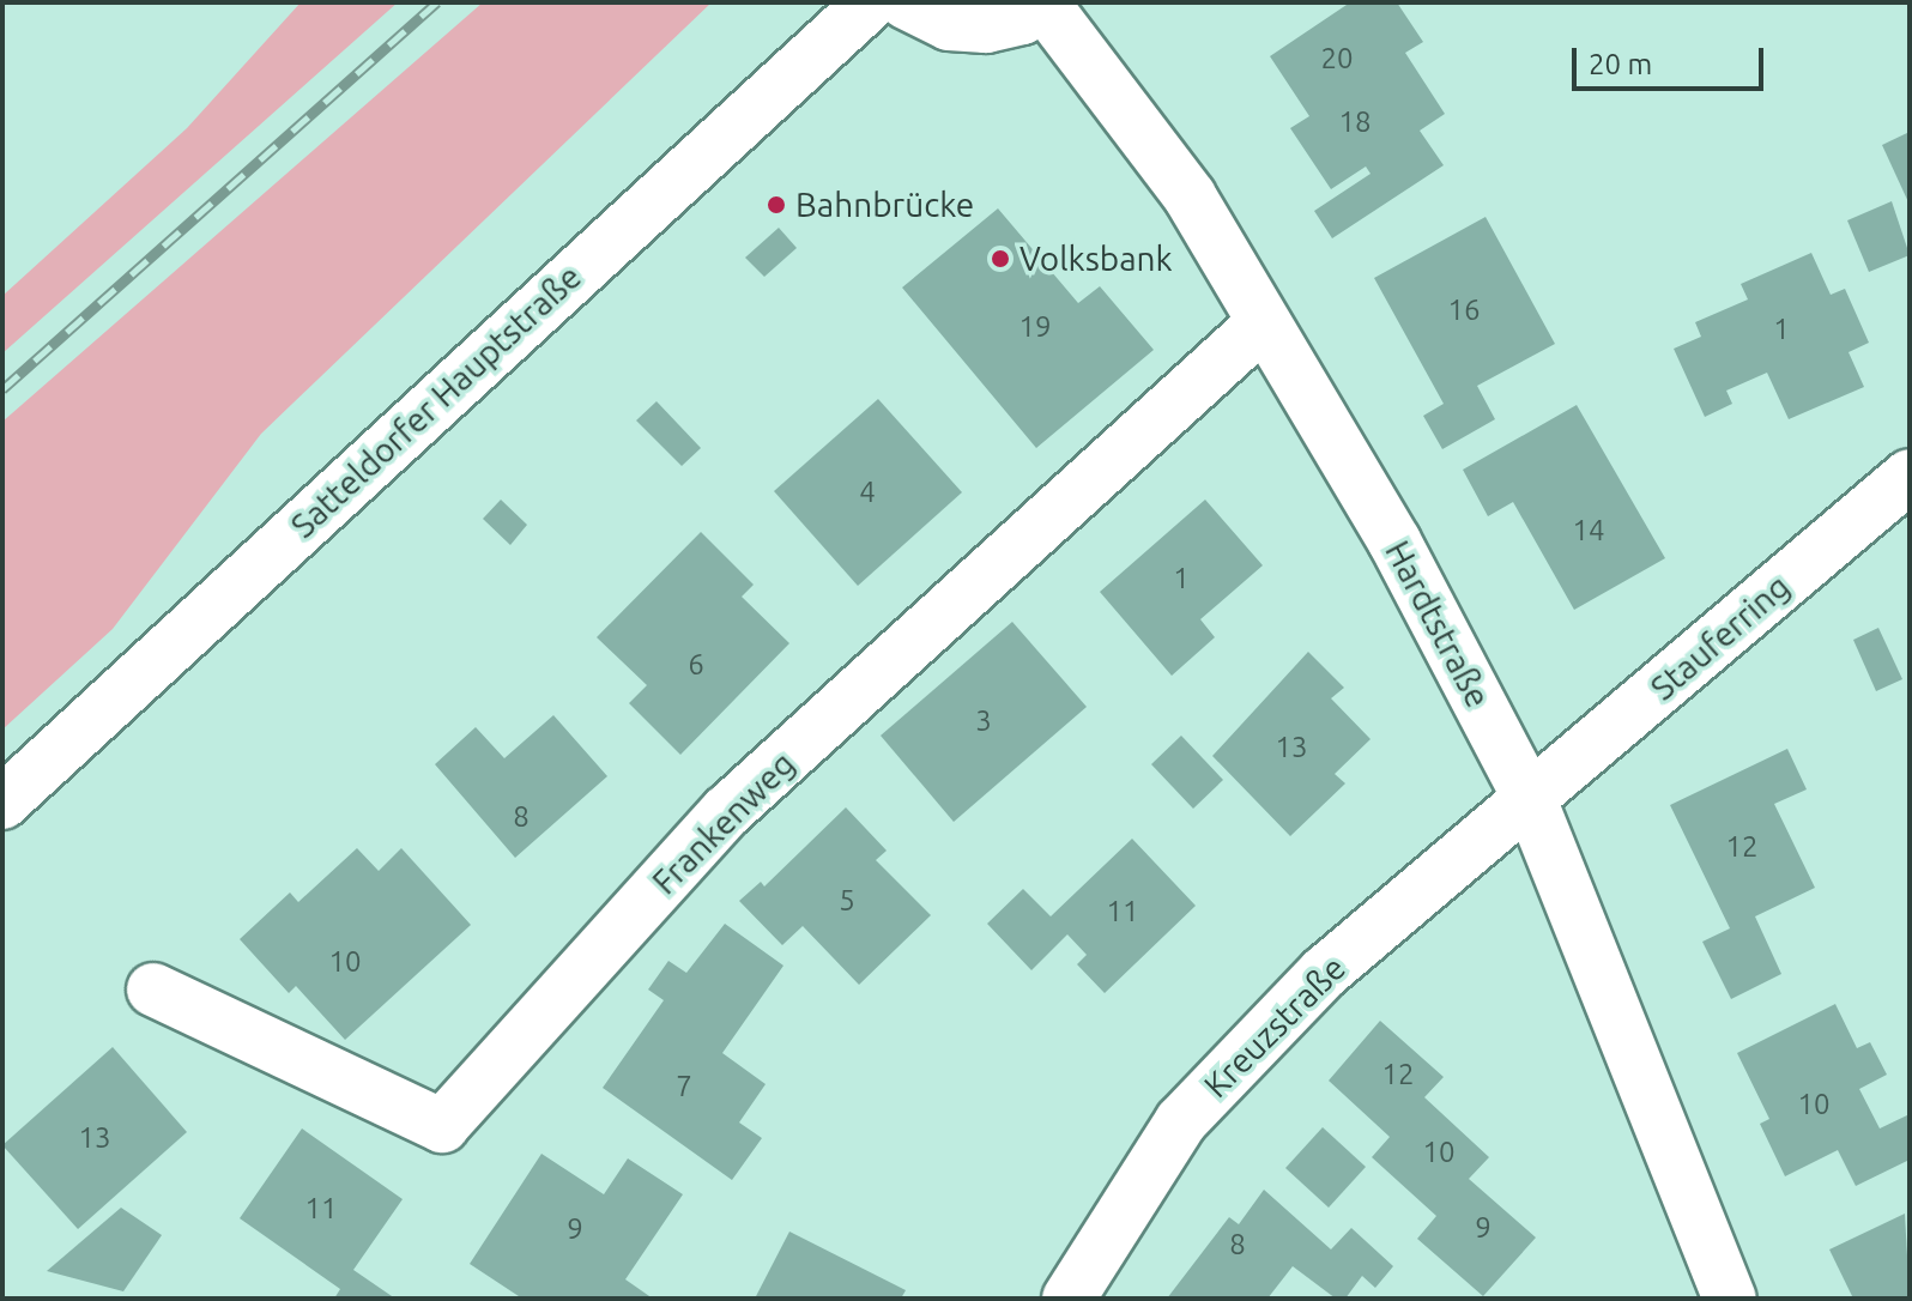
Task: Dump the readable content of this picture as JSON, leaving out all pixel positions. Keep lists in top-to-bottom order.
{
  "streets": {
    "street": [
      "Satteldorfer Hauptstraße",
      "Hardtstraße",
      "Stauferring",
      "Frankenweg",
      "Kreuzstraße"
    ]
  },
  "crossings": [
    ["Hardtstraße", "Stauferring"],
    ["Hardtstraße", "Frankenweg"],
    ["Hardtstraße", "Kreuzstraße"],
    ["Stauferring", "Kreuzstraße"]
  ],
  "places": ["Bahnbrücke", "Volksbank"],
  "house_numbers": [
    "20",
    "18",
    "16",
    "19",
    "1",
    "4",
    "14",
    "1",
    "6",
    "3",
    "13",
    "8",
    "12",
    "5",
    "11",
    "10",
    "12",
    "7",
    "10",
    "13",
    "10",
    "11",
    "9",
    "9",
    "8"
  ],
  "scale_bar": "20 m"
}
